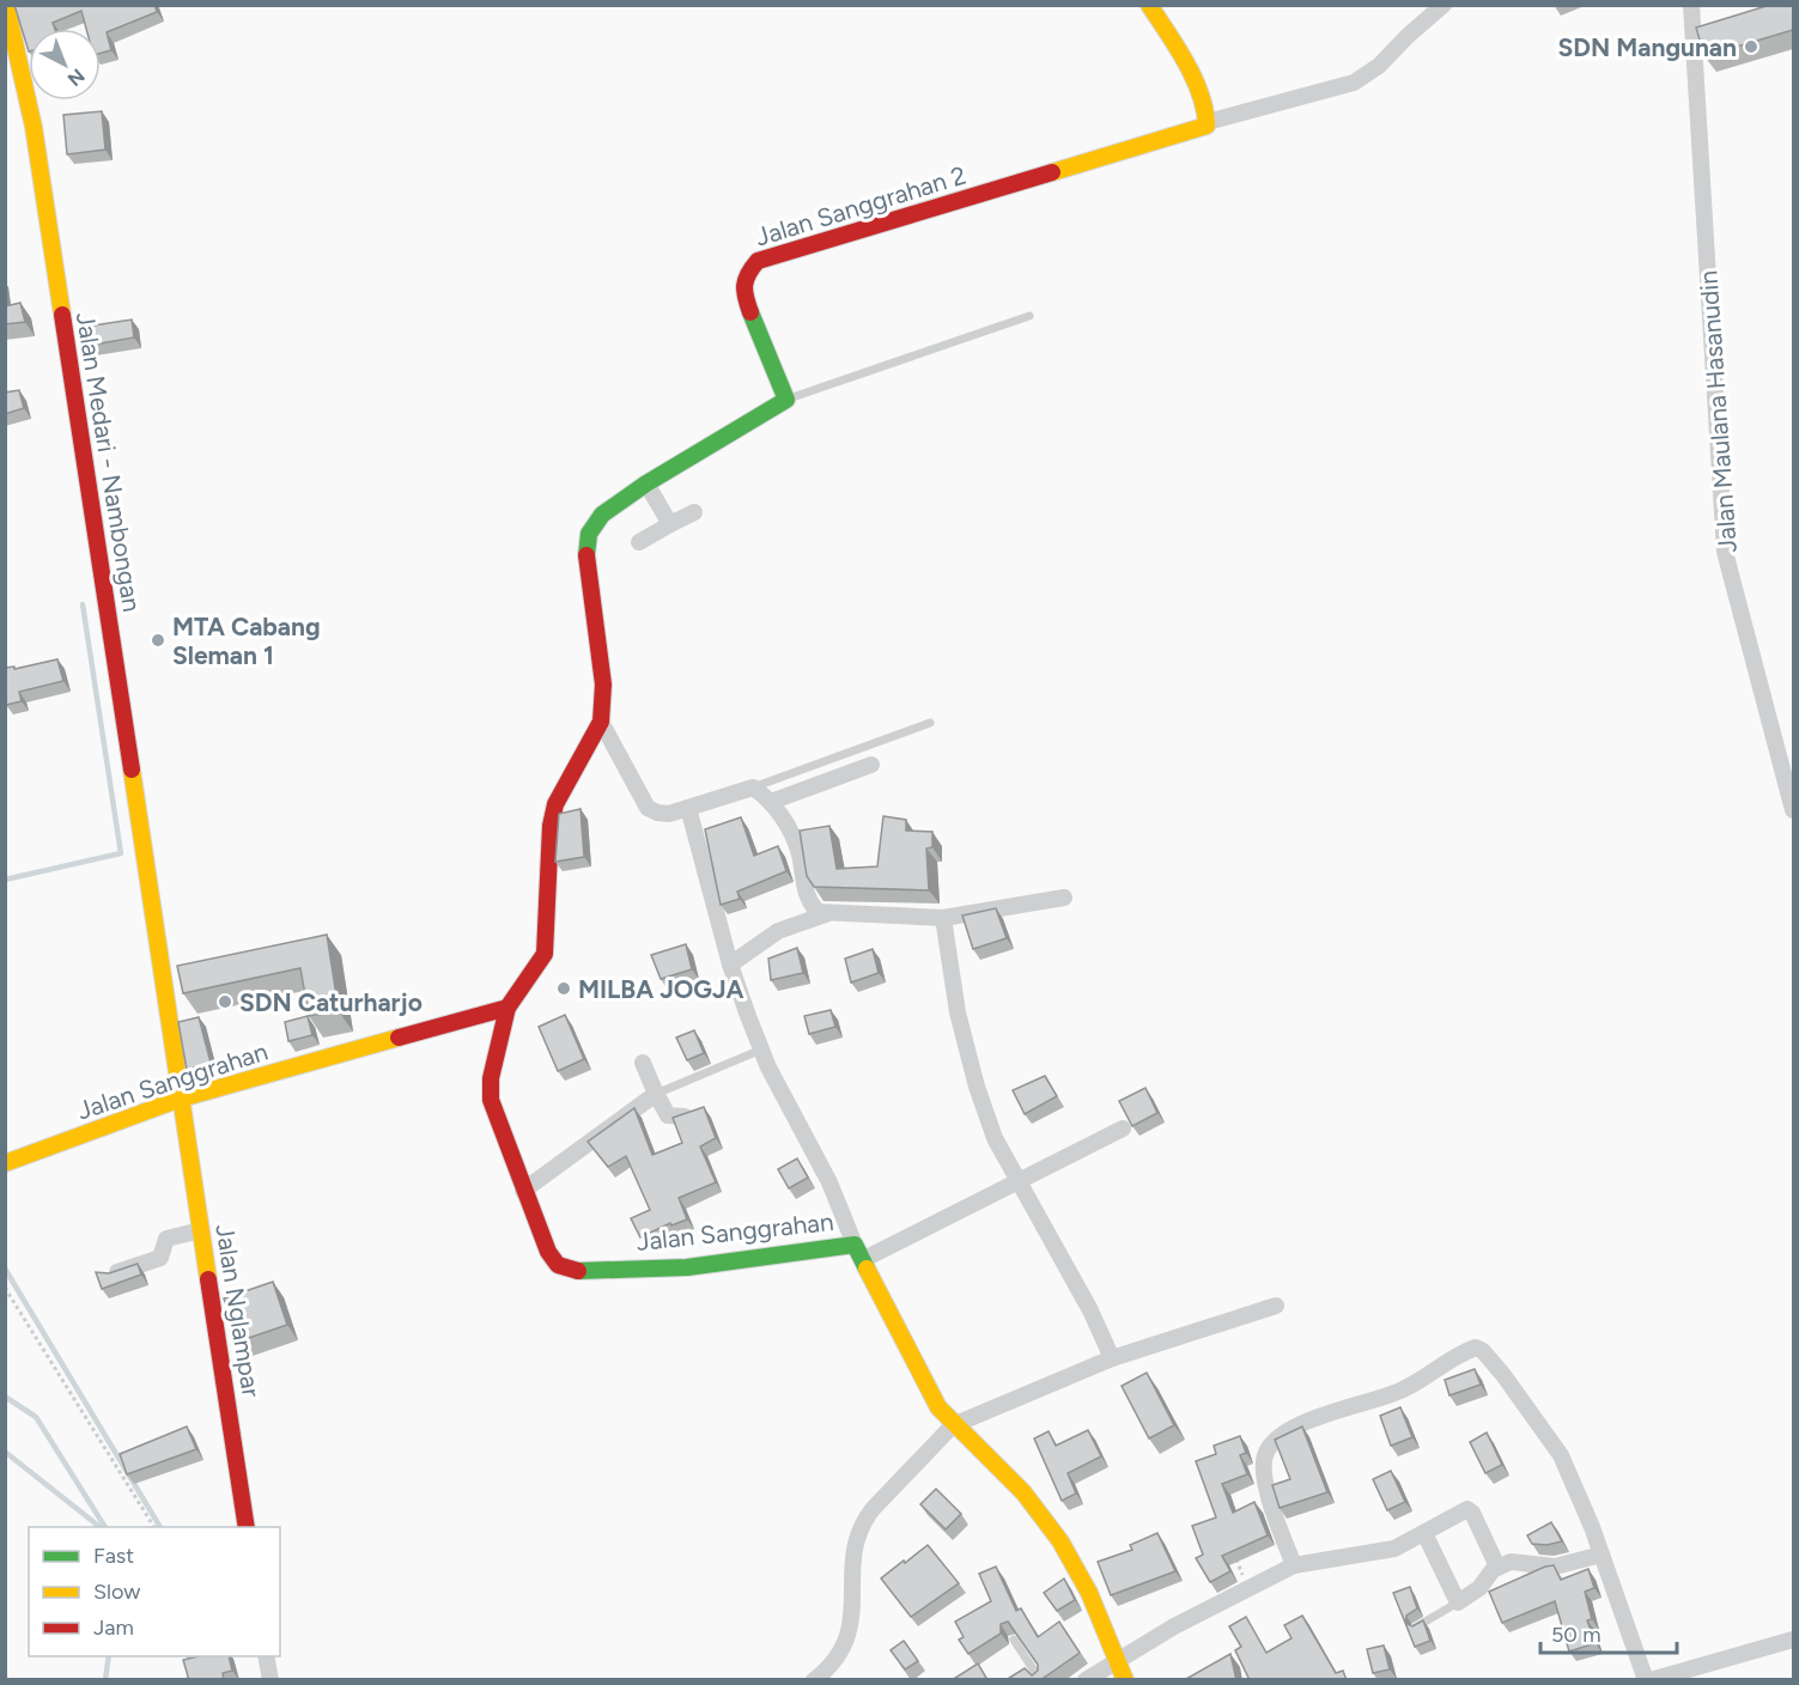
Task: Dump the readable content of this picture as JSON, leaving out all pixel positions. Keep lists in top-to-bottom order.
{
  "streets": {
    "street": [
      "Jalan Sanggrahan 2",
      "Jalan Maulana Hasanudin",
      "Jalan Medari - Nambongan",
      "Jalan Sanggrahan",
      "Jalan Nglampar"
    ]
  },
  "crossings": [
    ["Jalan Medari - Nambongan", "Jalan Sanggrahan"],
    ["Jalan Medari - Nambongan", "Jalan Nglampar"],
    ["Jalan Sanggrahan", "Jalan Nglampar"]
  ],
  "places": [
    "SDN Mangunan",
    "MTA Cabang Sleman 1",
    "MILBA JOGJA",
    "SDN Caturharjo"
  ],
  "legend": ["Fast", "Slow", "Jam"],
  "scale_bar": "50 m",
  "north": "bottom right"
}
